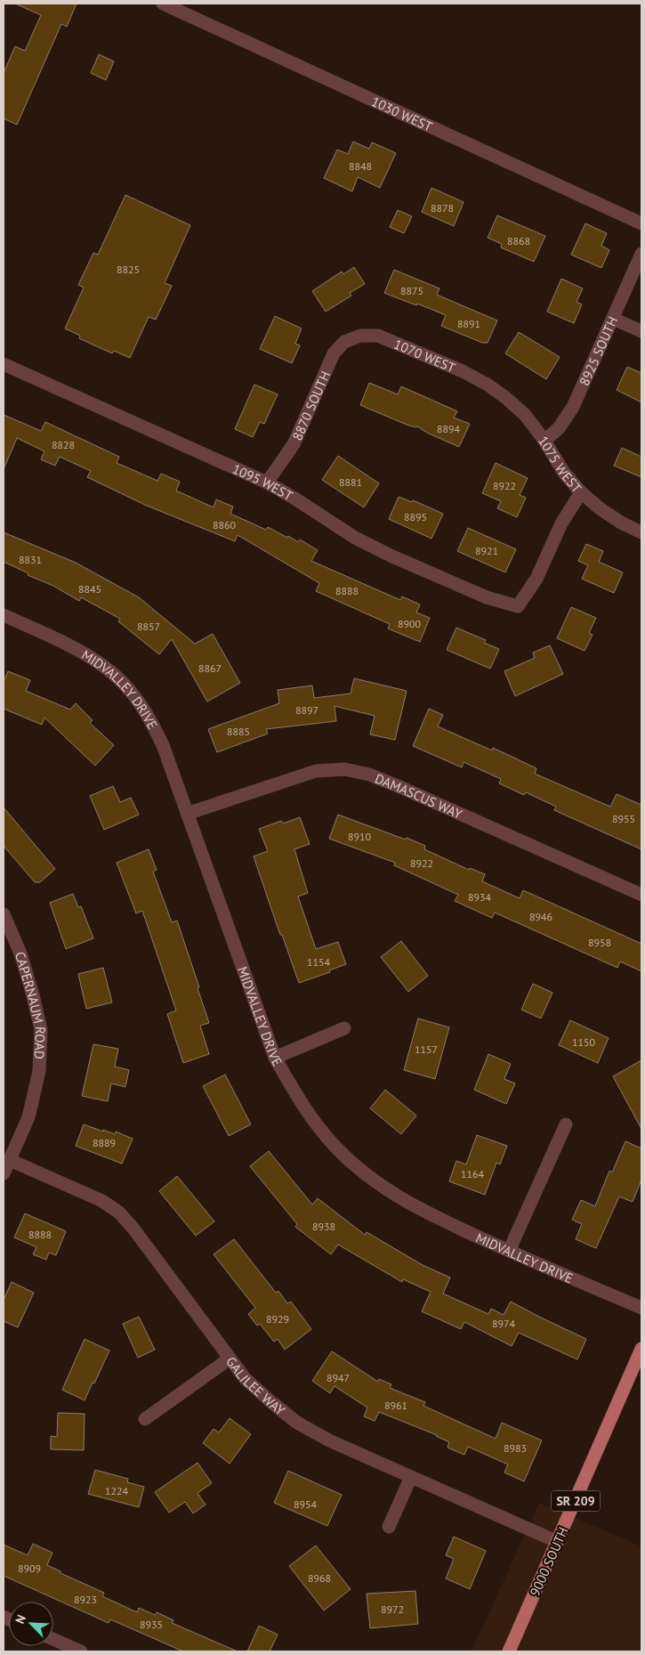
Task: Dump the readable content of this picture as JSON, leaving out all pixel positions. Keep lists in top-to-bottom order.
{
  "streets": {
    "main road": ["SR 209", "9000 SOUTH"],
    "street": [
      "1030 WEST",
      "8925 SOUTH",
      "1070 WEST",
      "8870 SOUTH",
      "1075 WEST",
      "1095 WEST",
      "MIDVALLEY DRIVE",
      "DAMASCUS WAY",
      "CAPERNAUM ROAD",
      "GALILEE WAY"
    ]
  },
  "crossings": [
    ["8925 SOUTH", "1075 WEST"],
    ["1070 WEST", "8870 SOUTH"],
    ["1070 WEST", "1075 WEST"],
    ["8870 SOUTH", "1095 WEST"],
    ["1075 WEST", "1095 WEST"],
    ["MIDVALLEY DRIVE", "DAMASCUS WAY"],
    ["CAPERNAUM ROAD", "GALILEE WAY"],
    ["GALILEE WAY", "9000 SOUTH"]
  ],
  "house_numbers": [
    "8848",
    "8878",
    "8868",
    "8825",
    "8875",
    "8891",
    "8894",
    "8828",
    "8881",
    "8922",
    "8895",
    "8860",
    "8921",
    "8831",
    "8845",
    "8888",
    "8900",
    "8857",
    "8867",
    "8897",
    "8885",
    "8955",
    "8910",
    "8922",
    "8934",
    "8946",
    "8958",
    "1154",
    "1150",
    "1157",
    "8889",
    "1164",
    "8938",
    "8888",
    "8929",
    "8974",
    "8947",
    "8961",
    "8983",
    "1224",
    "8954",
    "8909",
    "8968",
    "8923",
    "8972",
    "8935"
  ],
  "north": "top left"
}
